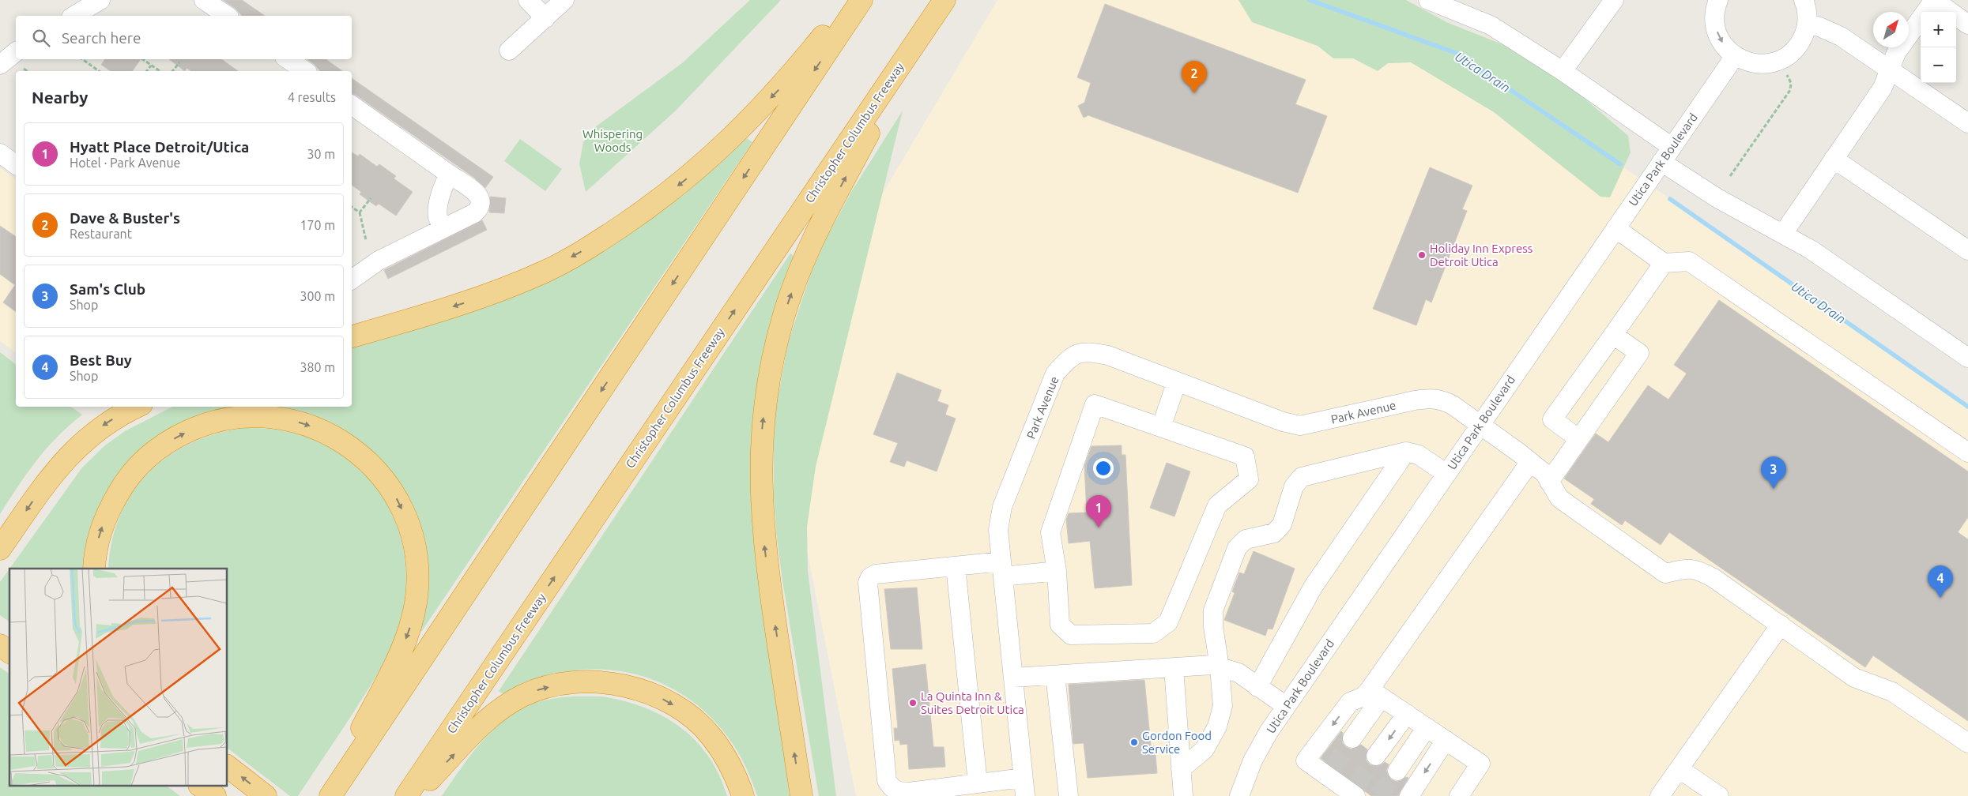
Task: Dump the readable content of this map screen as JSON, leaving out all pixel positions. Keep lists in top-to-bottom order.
{
  "streets": {
    "highway": ["Christopher Columbus Freeway"],
    "street": ["Utica Park Boulevard", "Park Avenue"]
  },
  "crossings": [
    ["Utica Park Boulevard", "Park Avenue"]
  ],
  "water": ["Utica Drain"],
  "parks": ["Whispering Woods"],
  "places": ["Holiday Inn Express Detroit Utica", "La Quinta Inn & Suites Detroit Utica", "Gordon Food Service"],
  "north": "top right",
  "page": {
    "map_buttons": ["+", "−"],
    "search": "Search here",
    "pins": [
      "2",
      "3",
      "1",
      "4"
    ],
    "heading": ["Nearby", "4 results"],
    "list": [
      {
        "mark": "1",
        "name": "Hyatt Place Detroit/Utica",
        "note": "Hotel · Park Avenue",
        "value": "30 m"
      },
      {
        "mark": "2",
        "name": "Dave & Buster's",
        "note": "Restaurant",
        "value": "170 m"
      },
      {
        "mark": "3",
        "name": "Sam's Club",
        "note": "Shop",
        "value": "300 m"
      },
      {
        "mark": "4",
        "name": "Best Buy",
        "note": "Shop",
        "value": "380 m"
      }
    ]
  }
}
